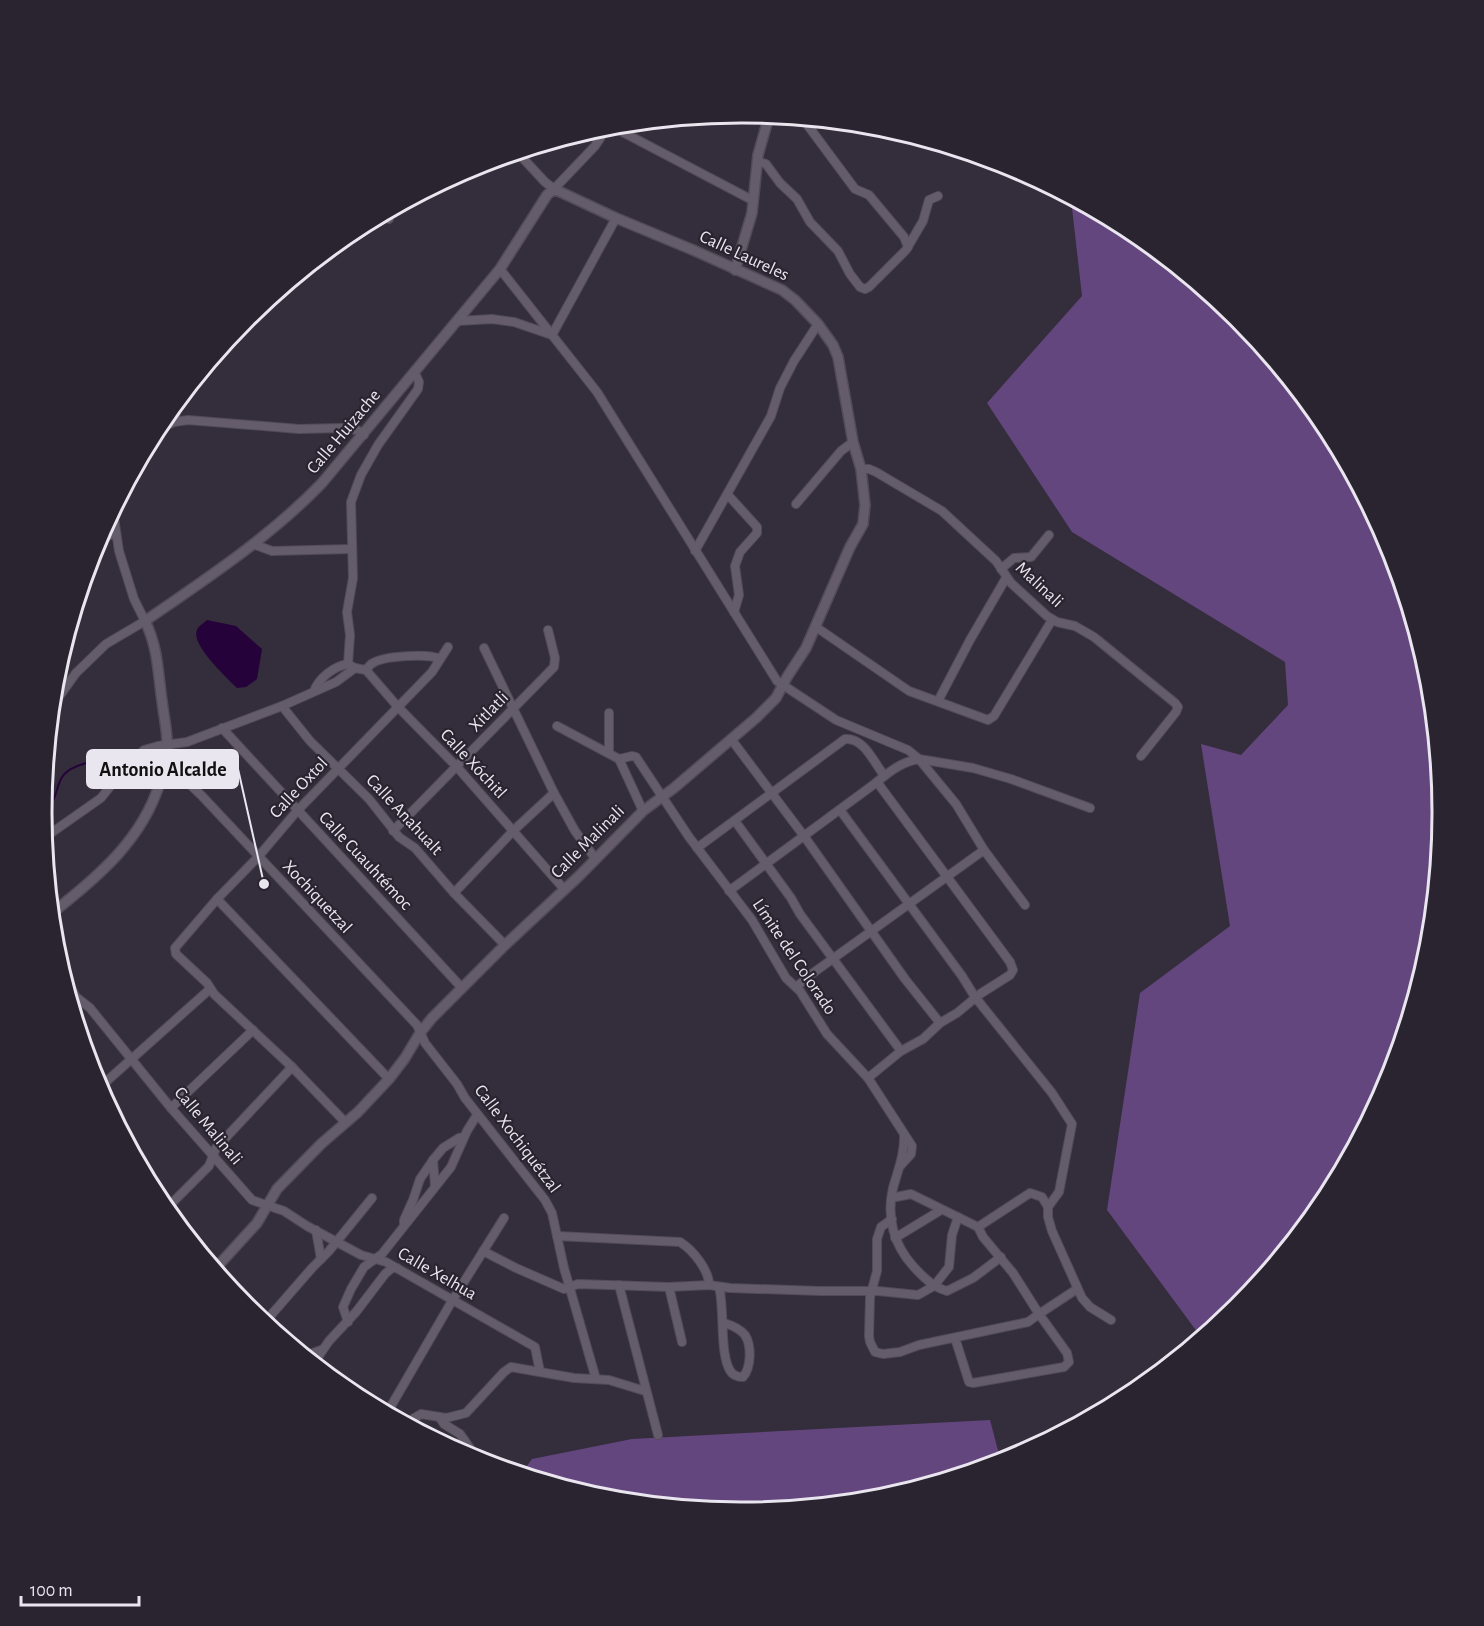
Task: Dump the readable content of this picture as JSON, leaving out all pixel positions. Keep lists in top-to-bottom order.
{
  "streets": {
    "street": [
      "Calle Laureles",
      "Calle Huizache",
      "Malinali",
      "Xitlatli",
      "Calle Xóchitl",
      "Calle Oxtol",
      "Calle Anahualt",
      "Calle Malinali",
      "Calle Cuauhtémoc",
      "Xochiquetzal",
      "Límite del Colorado",
      "Calle Xochiquétzal",
      "Calle Xelhua"
    ]
  },
  "crossings": [
    ["Calle Laureles", "Calle Huizache"],
    ["Calle Laureles", "Malinali"],
    ["Calle Laureles", "Calle Malinali"],
    ["Malinali", "Calle Malinali"],
    ["Xitlatli", "Calle Xóchitl"],
    ["Xitlatli", "Calle Anahualt"],
    ["Calle Xóchitl", "Calle Oxtol"],
    ["Calle Xóchitl", "Calle Malinali"],
    ["Calle Oxtol", "Calle Anahualt"],
    ["Calle Oxtol", "Calle Cuauhtémoc"],
    ["Calle Oxtol", "Xochiquetzal"],
    ["Calle Anahualt", "Calle Malinali"],
    ["Calle Malinali", "Calle Cuauhtémoc"],
    ["Calle Malinali", "Xochiquetzal"],
    ["Calle Malinali", "Límite del Colorado"],
    ["Calle Malinali", "Calle Xochiquétzal"],
    ["Calle Malinali", "Calle Xelhua"],
    ["Xochiquetzal", "Calle Xochiquétzal"]
  ],
  "places": ["Antonio Alcalde"],
  "scale_bar": "100 m"
}
